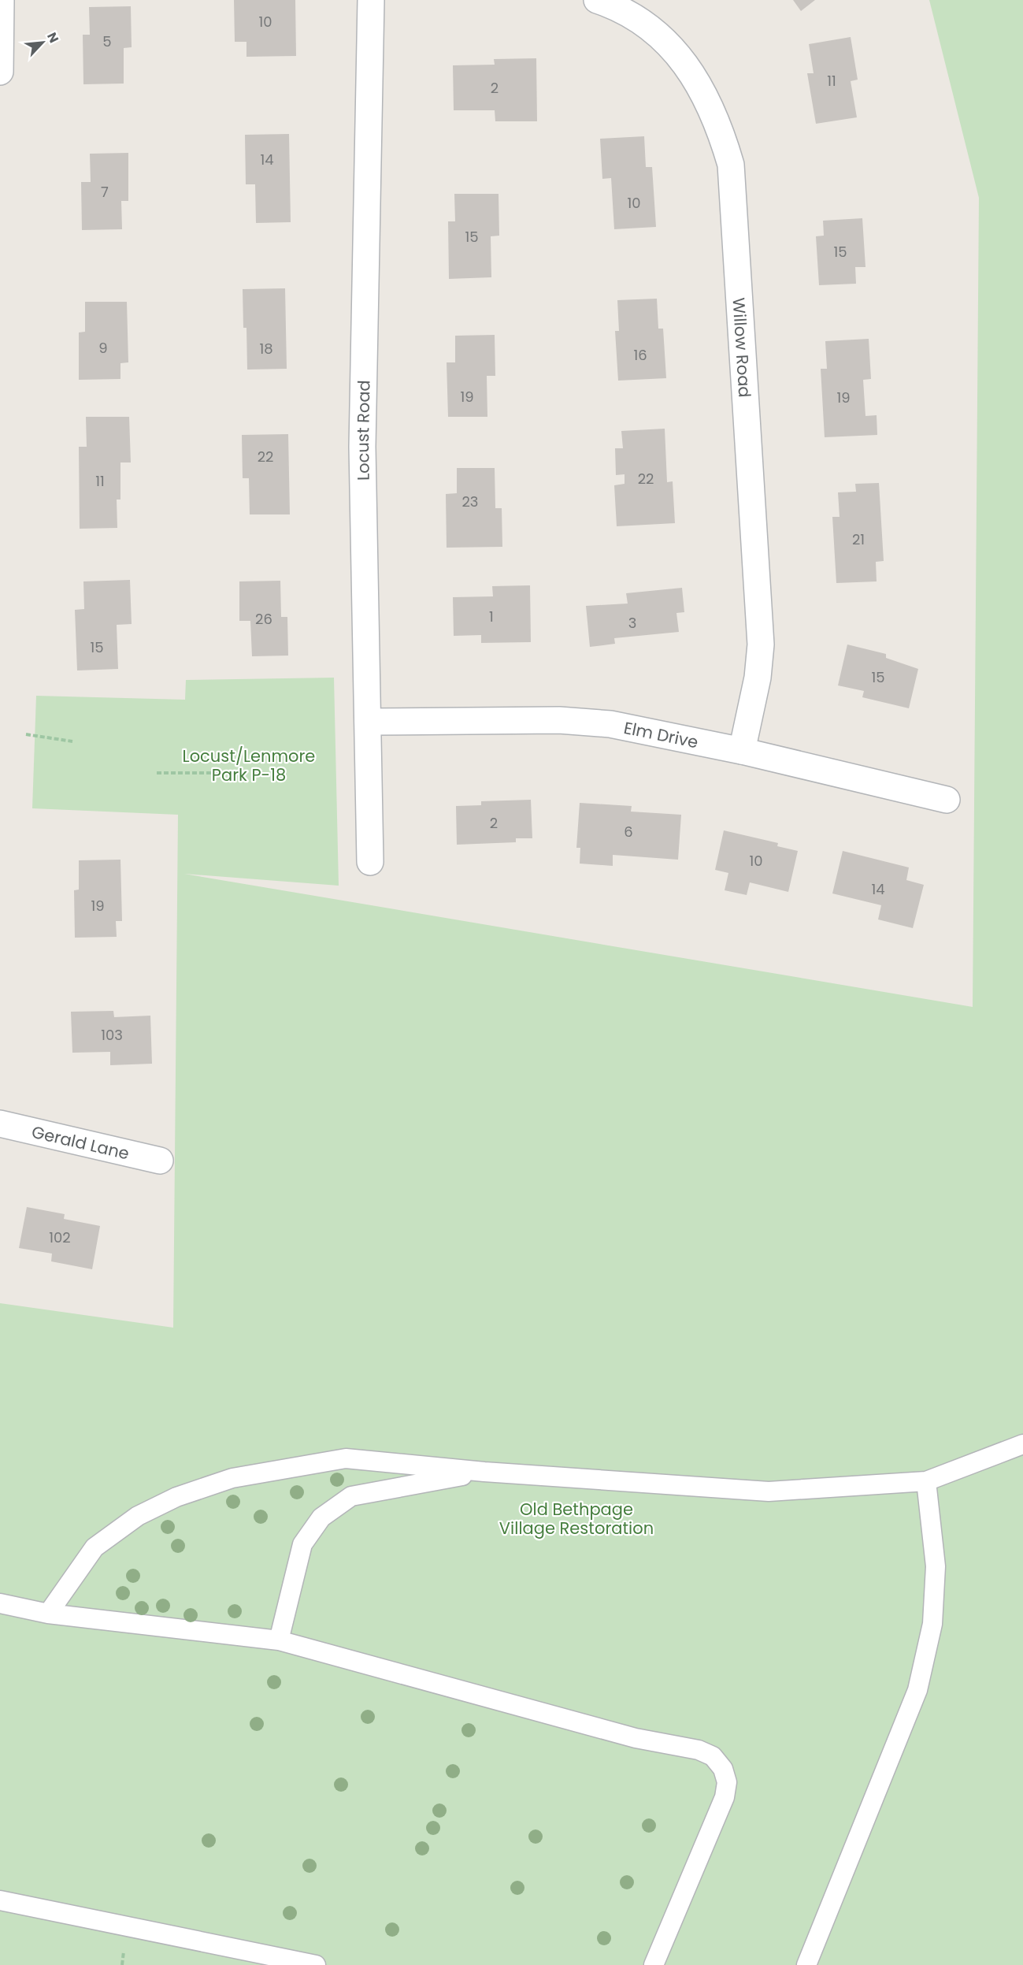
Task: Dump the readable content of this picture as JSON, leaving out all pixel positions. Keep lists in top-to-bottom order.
{
  "streets": {
    "street": [
      "Willow Road",
      "Locust Road",
      "Elm Drive",
      "Gerald Lane"
    ]
  },
  "crossings": [
    ["Willow Road", "Elm Drive"],
    ["Locust Road", "Elm Drive"]
  ],
  "parks": ["Locust/Lenmore Park P-18", "Old Bethpage Village Restoration"],
  "house_numbers": [
    "10",
    "5",
    "11",
    "2",
    "14",
    "7",
    "10",
    "15",
    "15",
    "9",
    "18",
    "16",
    "19",
    "19",
    "22",
    "22",
    "11",
    "23",
    "21",
    "1",
    "26",
    "3",
    "15",
    "15",
    "2",
    "6",
    "10",
    "14",
    "19",
    "103",
    "102"
  ],
  "north": "top right"
}
